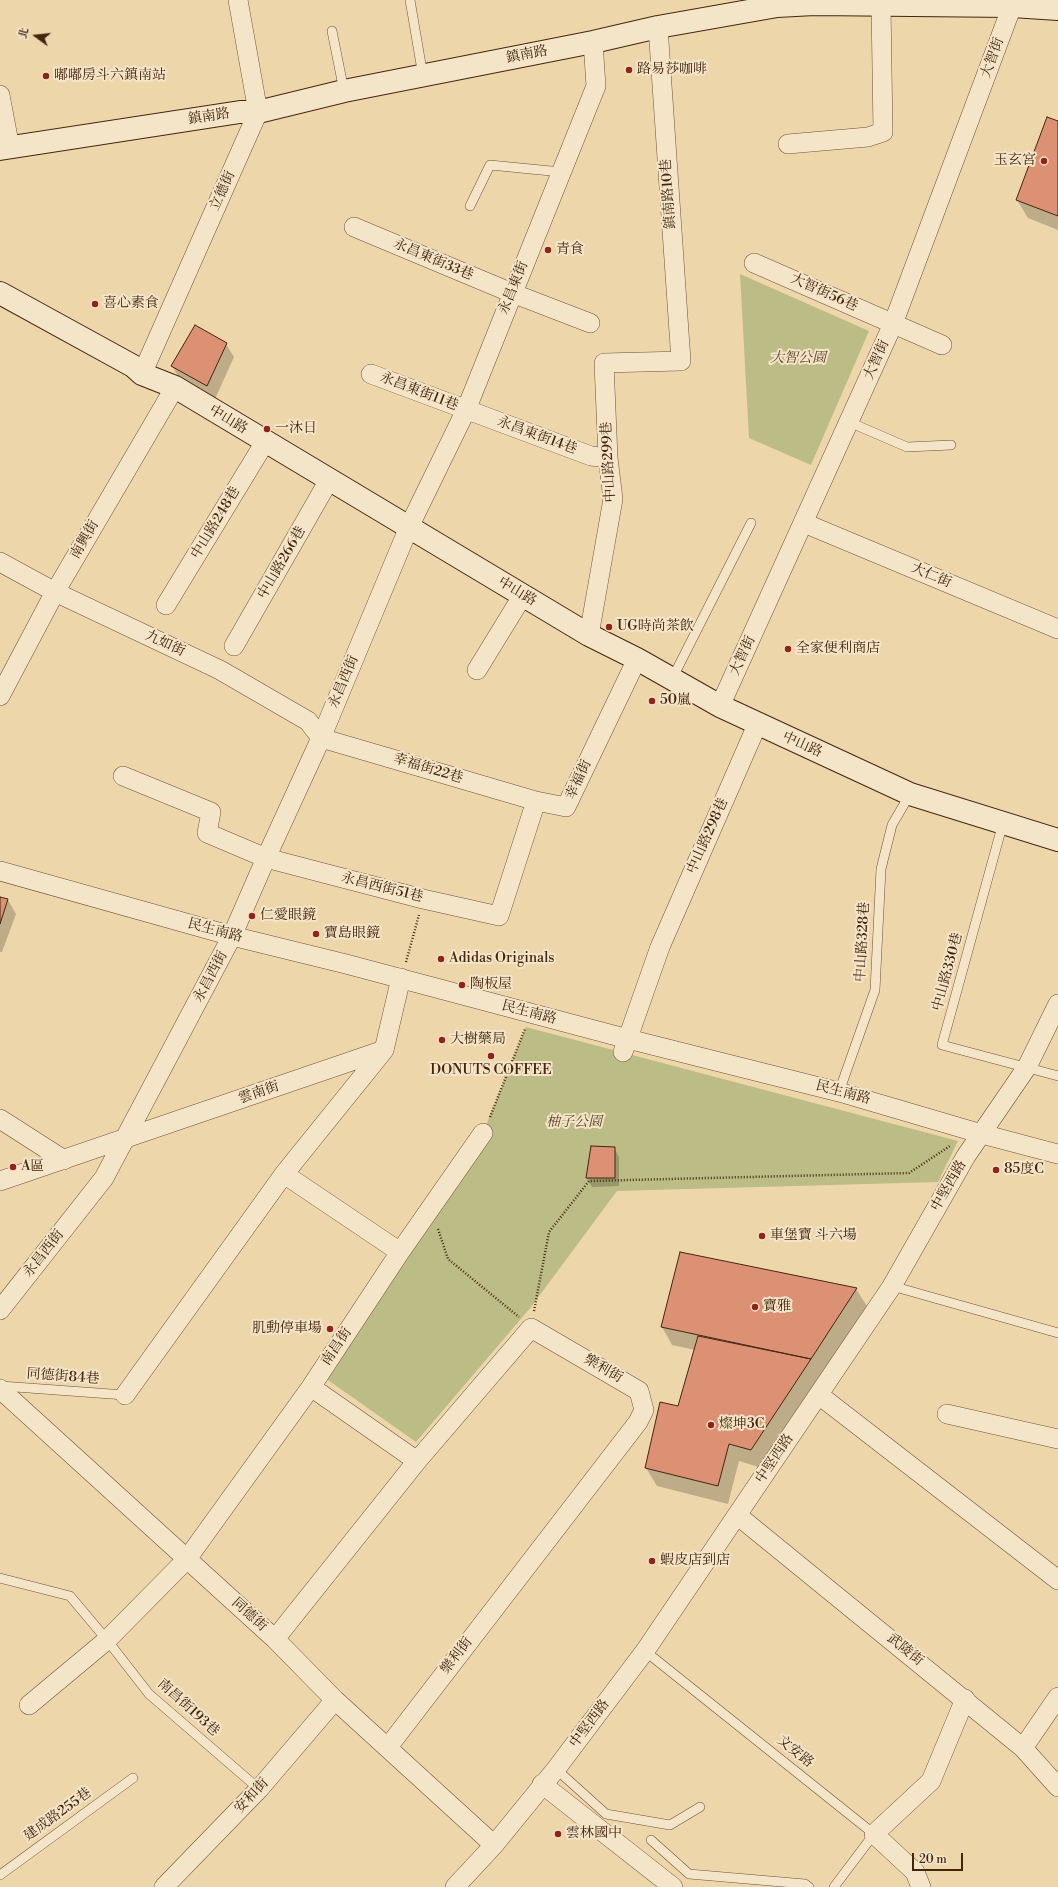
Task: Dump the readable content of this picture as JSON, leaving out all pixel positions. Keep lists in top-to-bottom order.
{
  "streets": {
    "street": [
      "鎮南路",
      "大智街",
      "立德街",
      "鎮南路10巷",
      "永昌東街33巷",
      "永昌東街",
      "大智街56巷",
      "永昌東街11巷",
      "中山路",
      "永昌東街14巷",
      "中山路299巷",
      "中山路248巷",
      "南興街",
      "中山路266巷",
      "大仁街",
      "九如街",
      "永昌西街",
      "幸福街22巷",
      "幸福街",
      "中山路298巷",
      "永昌西街51巷",
      "民生南路",
      "雲南街",
      "中堅西路",
      "南昌街",
      "樂利街",
      "同德街",
      "武陵街",
      "安和街"
    ],
    "lane": [
      "中山路328巷",
      "中山路330巷",
      "同德街84巷",
      "南昌街193巷",
      "文安路",
      "建成路255巷"
    ]
  },
  "crossings": [
    ["鎮南路", "大智街"],
    ["鎮南路", "立德街"],
    ["鎮南路", "鎮南路10巷"],
    ["鎮南路", "永昌東街"],
    ["大智街", "大智街56巷"],
    ["大智街", "中山路"],
    ["大智街", "大仁街"],
    ["立德街", "中山路"],
    ["鎮南路10巷", "中山路299巷"],
    ["永昌東街33巷", "永昌東街"],
    ["永昌東街", "永昌東街11巷"],
    ["永昌東街", "中山路"],
    ["永昌東街", "永昌東街14巷"],
    ["永昌東街", "永昌西街"],
    ["永昌東街11巷", "永昌東街14巷"],
    ["中山路", "中山路299巷"],
    ["中山路", "中山路248巷"],
    ["中山路", "南興街"],
    ["中山路", "中山路266巷"],
    ["中山路", "永昌西街"],
    ["中山路", "幸福街"],
    ["中山路", "中山路298巷"],
    ["中山路", "中山路328巷"],
    ["中山路", "中山路330巷"],
    ["永昌東街14巷", "中山路299巷"],
    ["南興街", "九如街"],
    ["九如街", "永昌西街"],
    ["九如街", "幸福街22巷"],
    ["永昌西街", "幸福街22巷"],
    ["永昌西街", "永昌西街51巷"],
    ["永昌西街", "民生南路"],
    ["永昌西街", "雲南街"],
    ["幸福街22巷", "幸福街"],
    ["幸福街22巷", "永昌西街51巷"],
    ["幸福街", "永昌西街51巷"],
    ["中山路298巷", "民生南路"],
    ["民生南路", "中山路328巷"],
    ["民生南路", "中堅西路"],
    ["中山路330巷", "中堅西路"],
    ["中堅西路", "同德街"],
    ["中堅西路", "武陵街"],
    ["中堅西路", "文安路"],
    ["南昌街", "同德街"],
    ["南昌街", "南昌街193巷"],
    ["樂利街", "同德街"],
    ["同德街84巷", "同德街"],
    ["同德街", "安和街"],
    ["南昌街193巷", "安和街"]
  ],
  "parks": ["大智公園", "柚子公園"],
  "places": [
    "路易莎咖啡",
    "嘟嘟房斗六鎮南站",
    "玉玄宮",
    "青食",
    "喜心素食",
    "一沐日",
    "UG時尚茶飲",
    "全家便利商店",
    "50嵐",
    "仁愛眼鏡",
    "寶島眼鏡",
    "Adidas Originals",
    "陶板屋",
    "大樹藥局",
    "DONUTS COFFEE",
    "A區",
    "85度C",
    "車堡寶 斗六場",
    "寶雅",
    "肌動停車場",
    "燦坤3C",
    "蝦皮店到店",
    "雲林國中"
  ],
  "scale_bar": "20 m",
  "north": "left"
}
